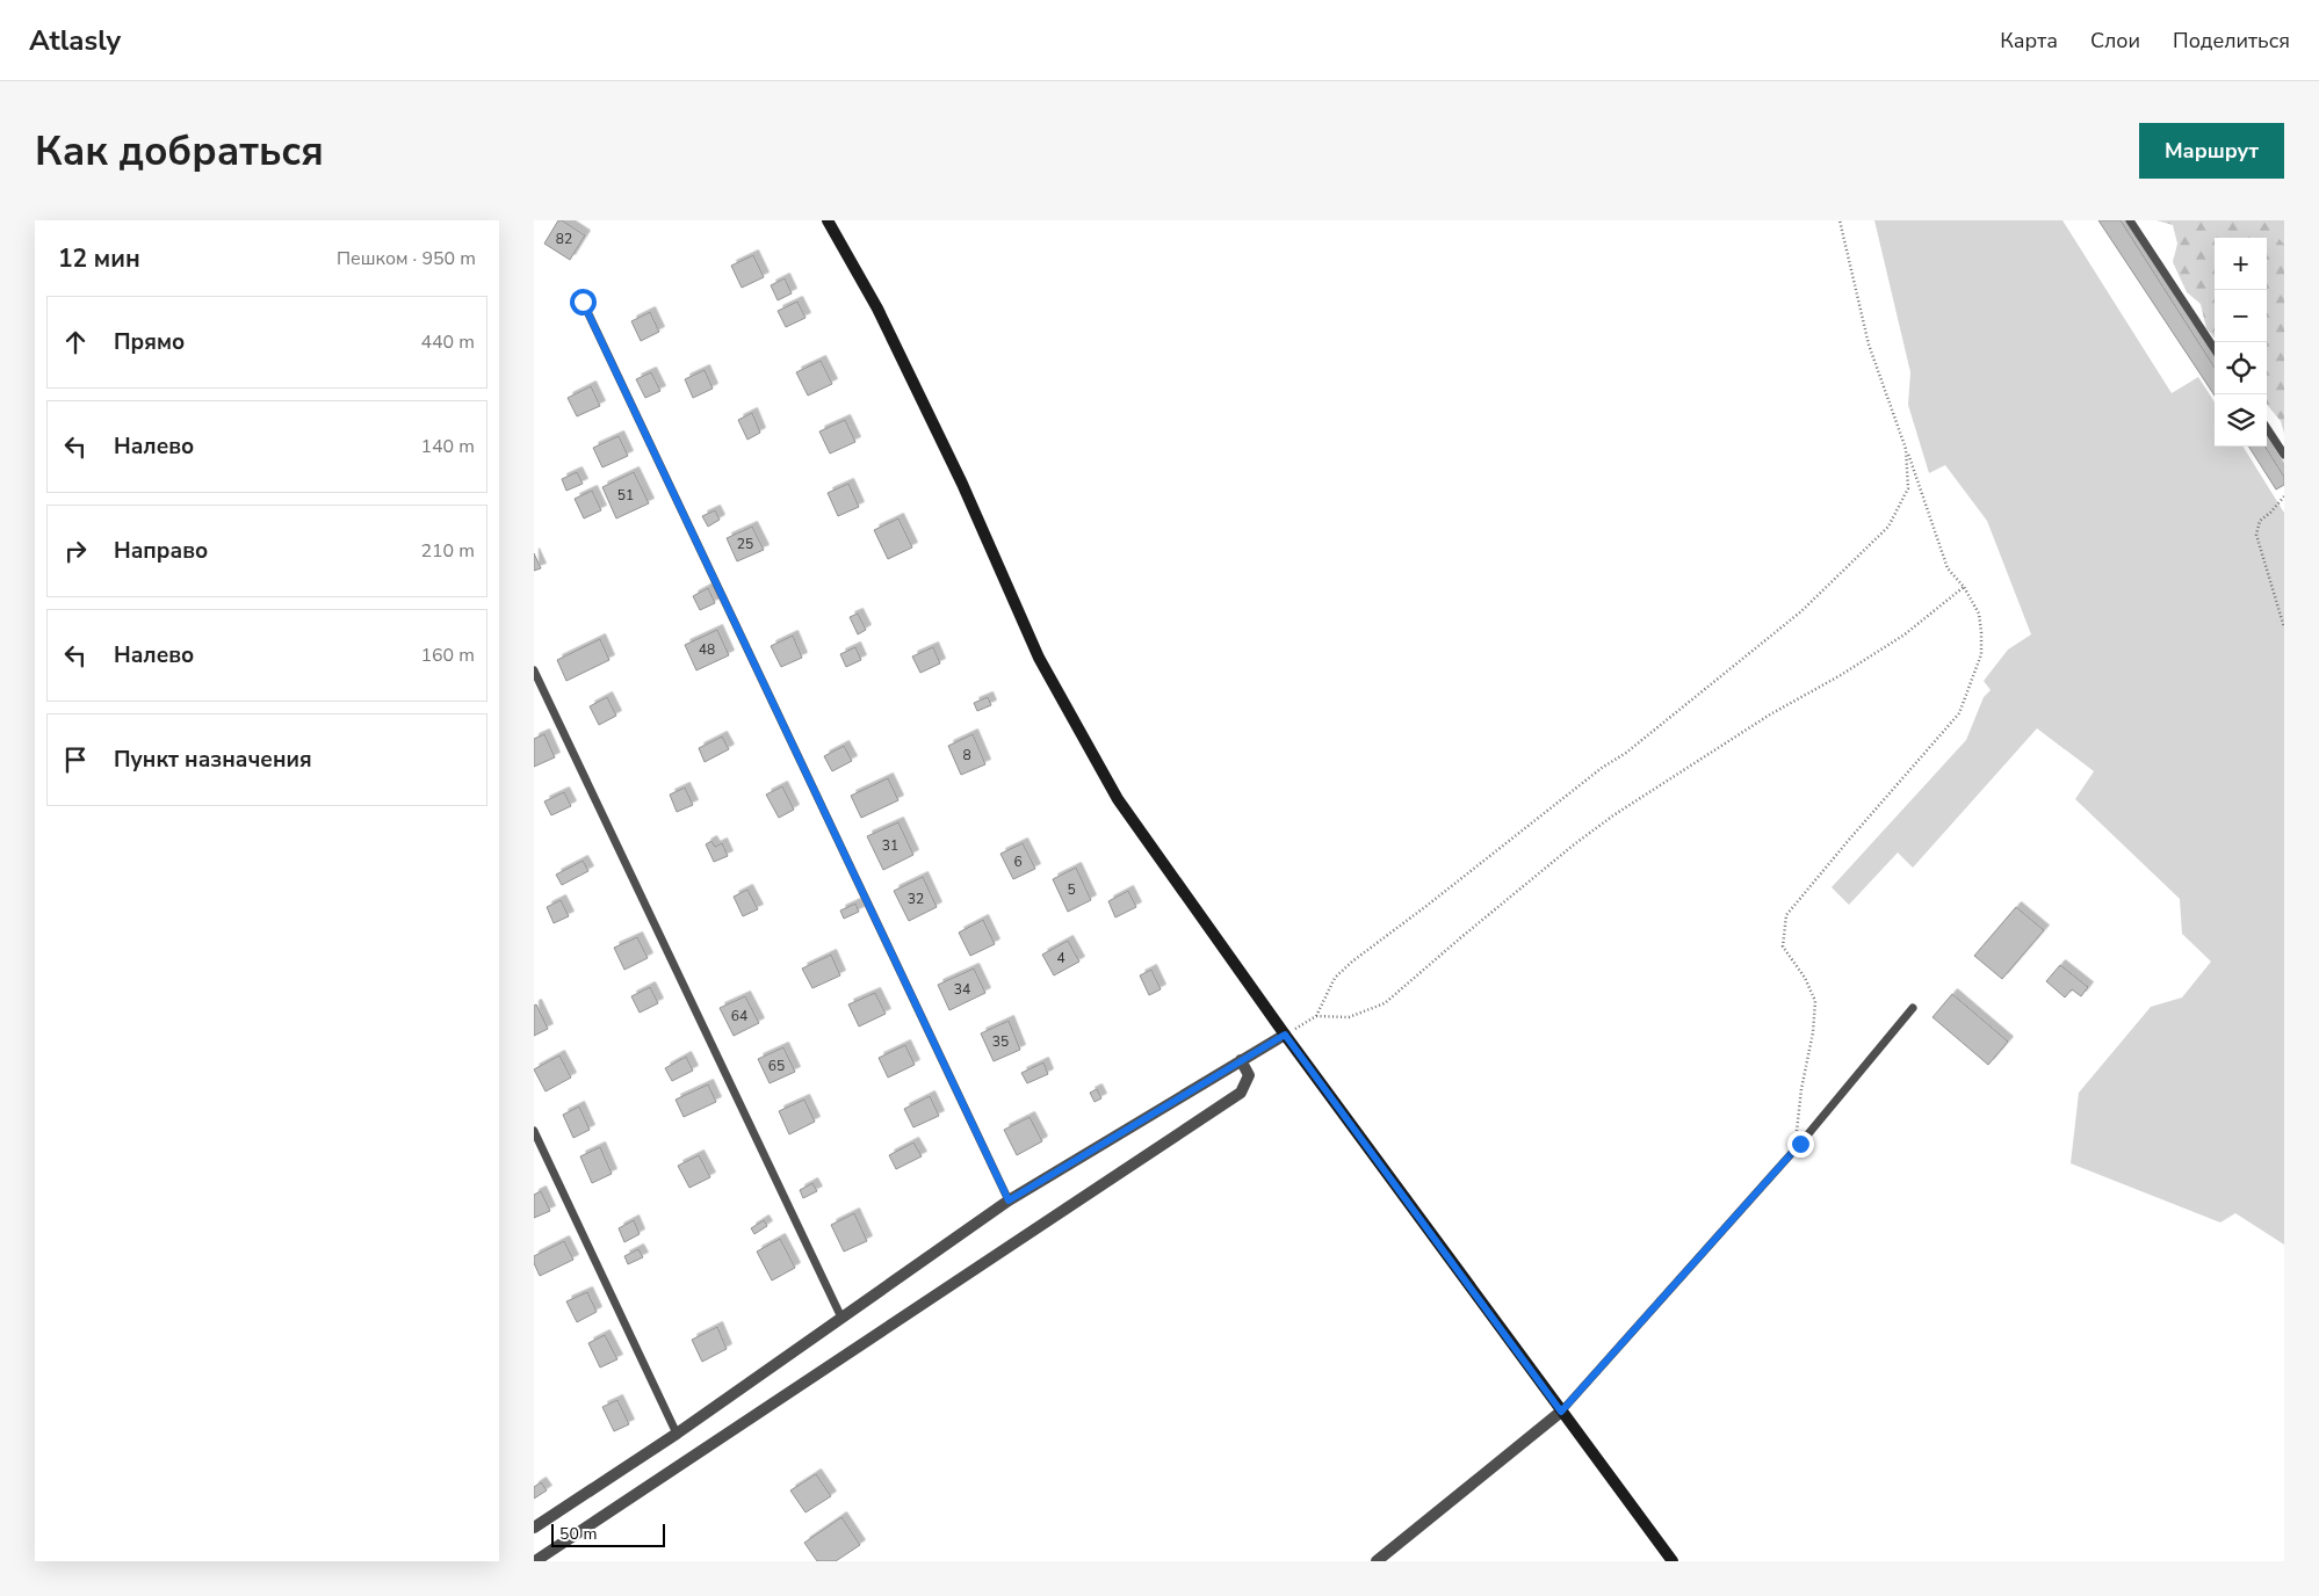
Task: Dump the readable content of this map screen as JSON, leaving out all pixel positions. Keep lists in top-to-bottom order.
{
  "house_numbers": [
    "82",
    "51",
    "25",
    "48",
    "8",
    "31",
    "6",
    "5",
    "32",
    "4",
    "34",
    "64",
    "35",
    "65"
  ],
  "scale_bar": "50 m",
  "page": {
    "header": "Atlasly",
    "nav": ["Карта", "Слои", "Поделиться"],
    "buttons": "Маршрут",
    "title": "Как добраться",
    "heading": ["12 мин", "Пешком · 950 m"],
    "map_buttons": ["+", "−"],
    "list": [
      ["Прямо", "440 m"],
      ["Налево", "140 m"],
      ["Направо", "210 m"],
      ["Налево", "160 m"],
      "Пункт назначения"
    ],
    "scale": "50 m"
  }
}
